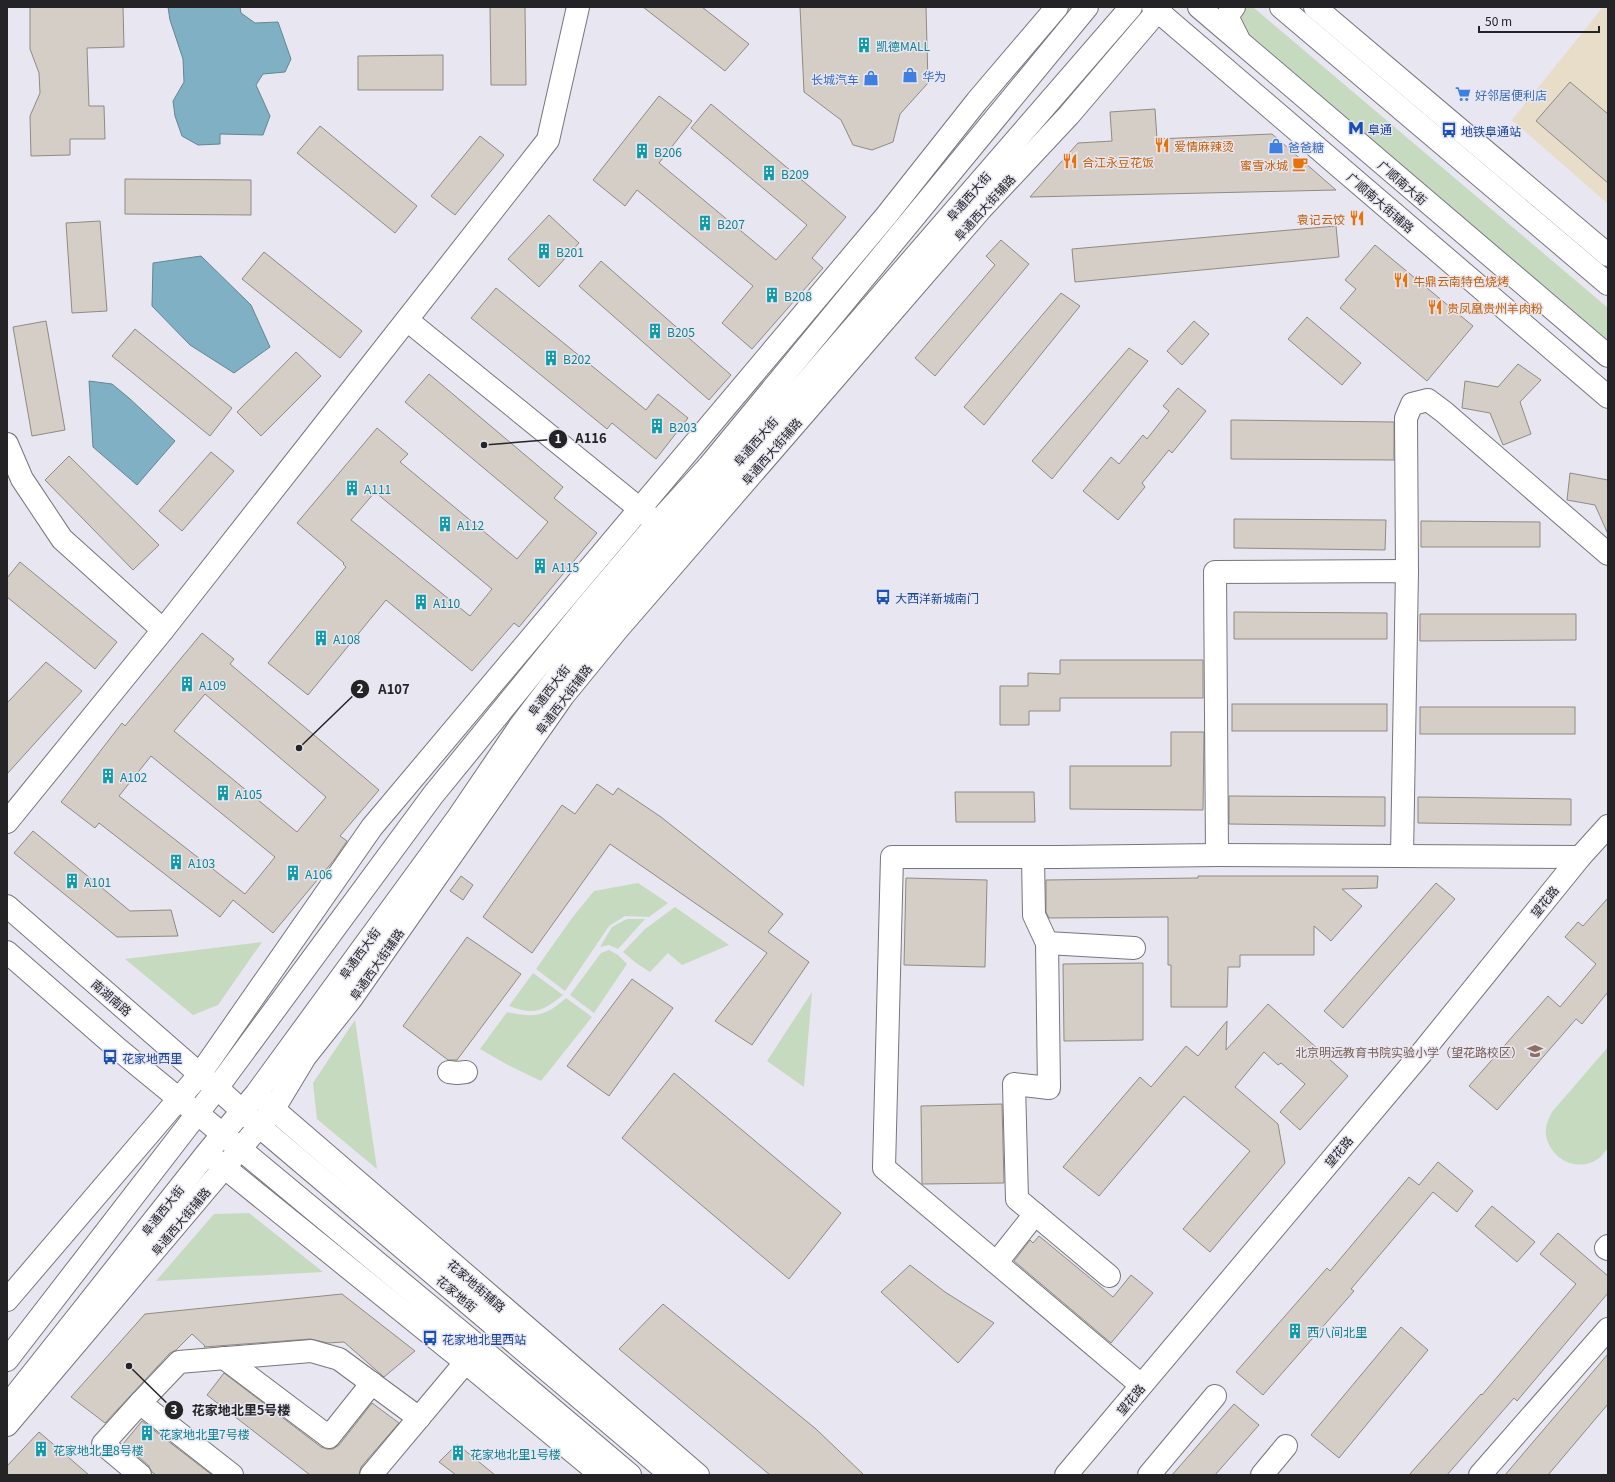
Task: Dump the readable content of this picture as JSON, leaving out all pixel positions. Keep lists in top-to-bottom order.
{
  "streets": {
    "street": [
      "广顺南大街",
      "阜通西大街",
      "广顺南大街辅路",
      "阜通西大街辅路",
      "望花路",
      "南湖南路",
      "花家地街辅路",
      "花家地街"
    ]
  },
  "crossings": [
    ["阜通西大街", "南湖南路"],
    ["阜通西大街", "花家地街辅路"],
    ["阜通西大街", "花家地街"],
    ["广顺南大街辅路", "阜通西大街辅路"],
    ["阜通西大街辅路", "花家地街辅路"],
    ["阜通西大街辅路", "花家地街"],
    ["南湖南路", "花家地街"]
  ],
  "places": {
    "building": [
      "凯德MALL",
      "B206",
      "B209",
      "B207",
      "B201",
      "B208",
      "B205",
      "B202",
      "B203",
      "A111",
      "A112",
      "A115",
      "A110",
      "A108",
      "A109",
      "A102",
      "A105",
      "A103",
      "A106",
      "A101",
      "西八间北里",
      "花家地北里7号楼",
      "花家地北里8号楼",
      "花家地北里1号楼"
    ],
    "shop": ["华为", "长城汽车", "爸爸糖"],
    "supermarket": ["好邻居便利店"],
    "metro station": ["阜通"],
    "bus stop": [
      "地铁阜通站",
      "大西洋新城南门",
      "花家地西里",
      "花家地北里西站"
    ],
    "restaurant": [
      "爱情麻辣烫",
      "合江永豆花饭",
      "袁记云饺",
      "牛鼎云南特色烧烤",
      "贵凤凰贵州羊肉粉"
    ],
    "cafe": ["蜜雪冰城"],
    "other": ["A116", "A107", "花家地北里5号楼"],
    "school or university": ["北京明远教育书院实验小学（望花路校区）"]
  },
  "scale_bar": "50 m"
}
